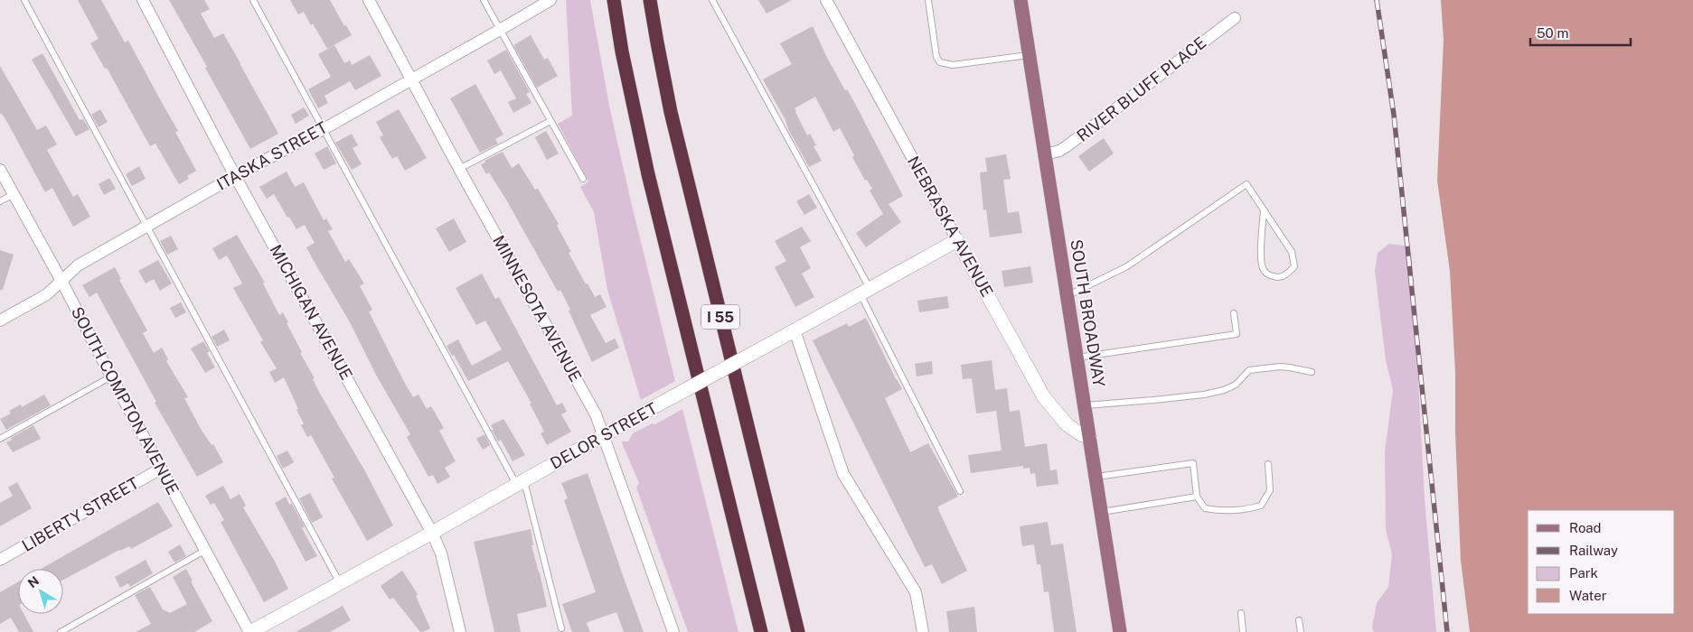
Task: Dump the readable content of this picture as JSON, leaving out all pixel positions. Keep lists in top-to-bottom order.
{
  "streets": {
    "highway": ["I 55"],
    "main road": ["SOUTH BROADWAY"],
    "street": [
      "RIVER BLUFF PLACE",
      "ITASKA STREET",
      "NEBRASKA AVENUE",
      "MINNESOTA AVENUE",
      "MICHIGAN AVENUE",
      "SOUTH COMPTON AVENUE",
      "DELOR STREET",
      "LIBERTY STREET"
    ]
  },
  "crossings": [
    ["RIVER BLUFF PLACE", "SOUTH BROADWAY"],
    ["ITASKA STREET", "MINNESOTA AVENUE"],
    ["ITASKA STREET", "MICHIGAN AVENUE"],
    ["ITASKA STREET", "SOUTH COMPTON AVENUE"],
    ["NEBRASKA AVENUE", "SOUTH BROADWAY"],
    ["NEBRASKA AVENUE", "DELOR STREET"],
    ["MINNESOTA AVENUE", "DELOR STREET"],
    ["MICHIGAN AVENUE", "DELOR STREET"],
    ["SOUTH COMPTON AVENUE", "DELOR STREET"],
    ["SOUTH COMPTON AVENUE", "LIBERTY STREET"]
  ],
  "legend": [
    "Road",
    "Railway",
    "Park",
    "Water"
  ],
  "scale_bar": "50 m",
  "north": "top left"
}
